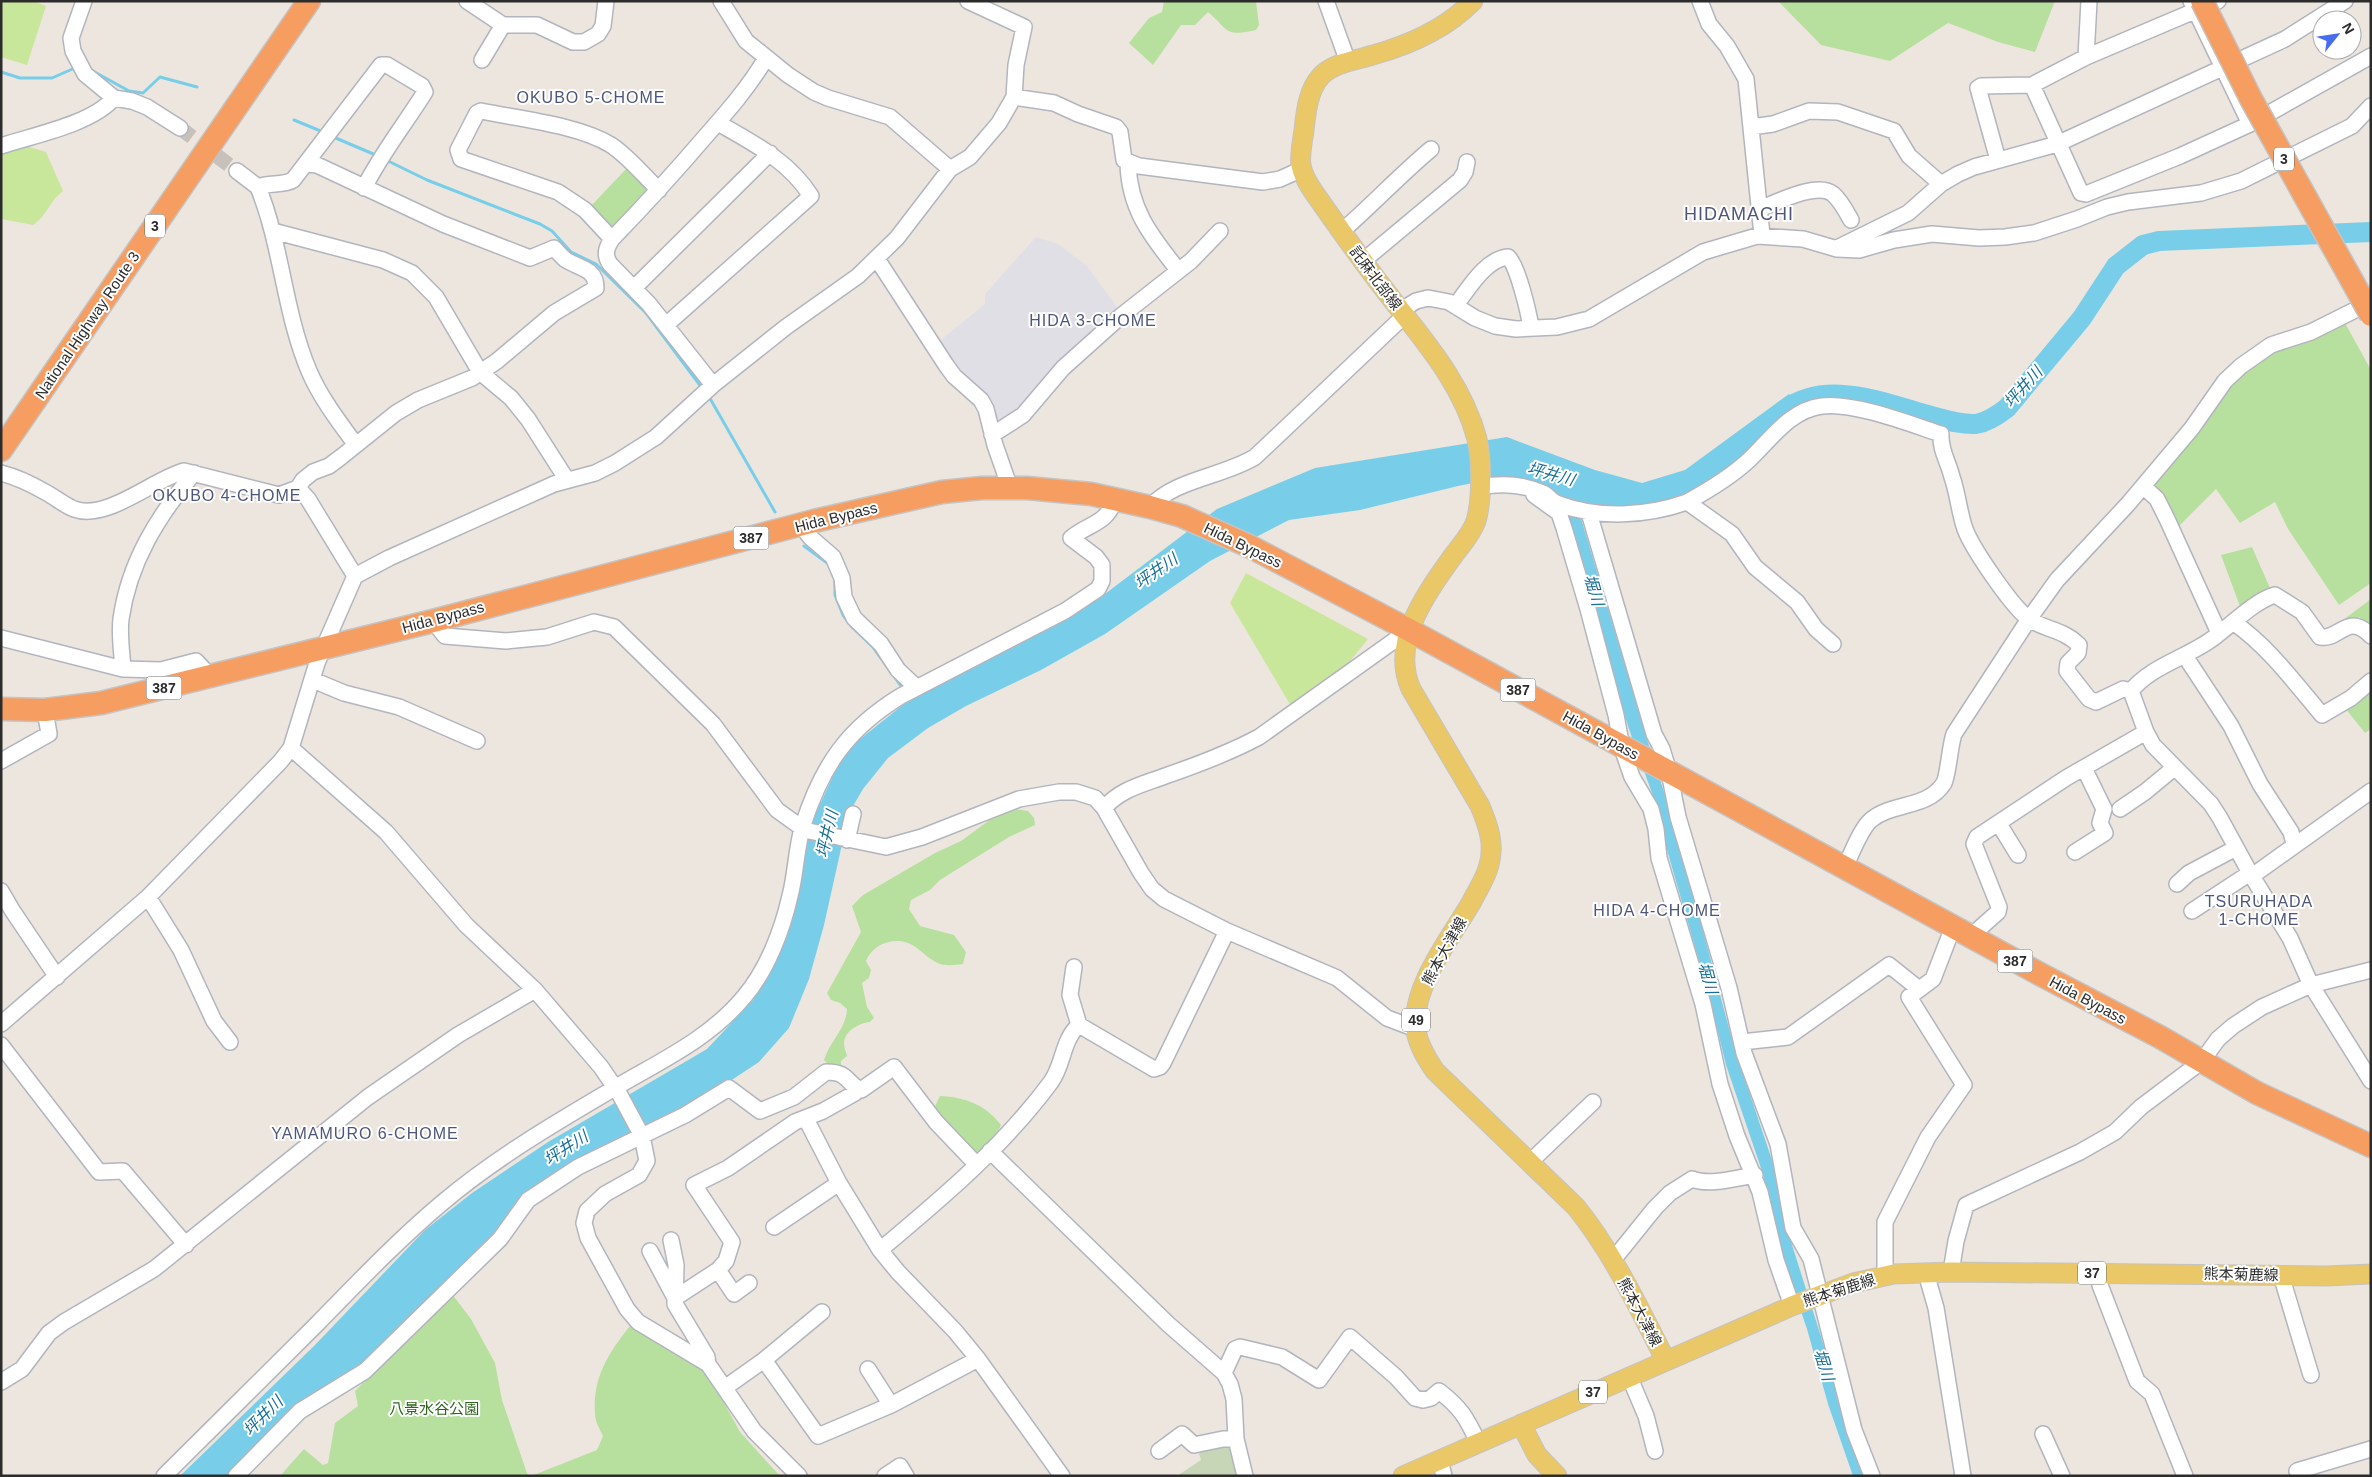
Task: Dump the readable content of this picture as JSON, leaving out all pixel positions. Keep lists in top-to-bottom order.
{
  "streets": {
    "highway": [
      "3",
      "National Highway Route 3",
      "Hida Bypass",
      "387"
    ],
    "main road": [
      "託麻北部線",
      "熊本大津線",
      "49",
      "37",
      "熊本菊鹿線"
    ]
  },
  "crossings": [
    ["託麻北部線", "Hida Bypass"],
    ["託麻北部線", "熊本大津線"],
    ["Hida Bypass", "熊本大津線"],
    ["熊本大津線", "熊本菊鹿線"]
  ],
  "districts": [
    "OKUBO 5-CHOME",
    "HIDAMACHI",
    "HIDA 3-CHOME",
    "OKUBO 4-CHOME",
    "TSURUHADA 1-CHOME",
    "HIDA 4-CHOME",
    "YAMAMURO 6-CHOME"
  ],
  "water": ["坪井川", "堀川"],
  "parks": ["八景水谷公園"],
  "north": "top right"
}
